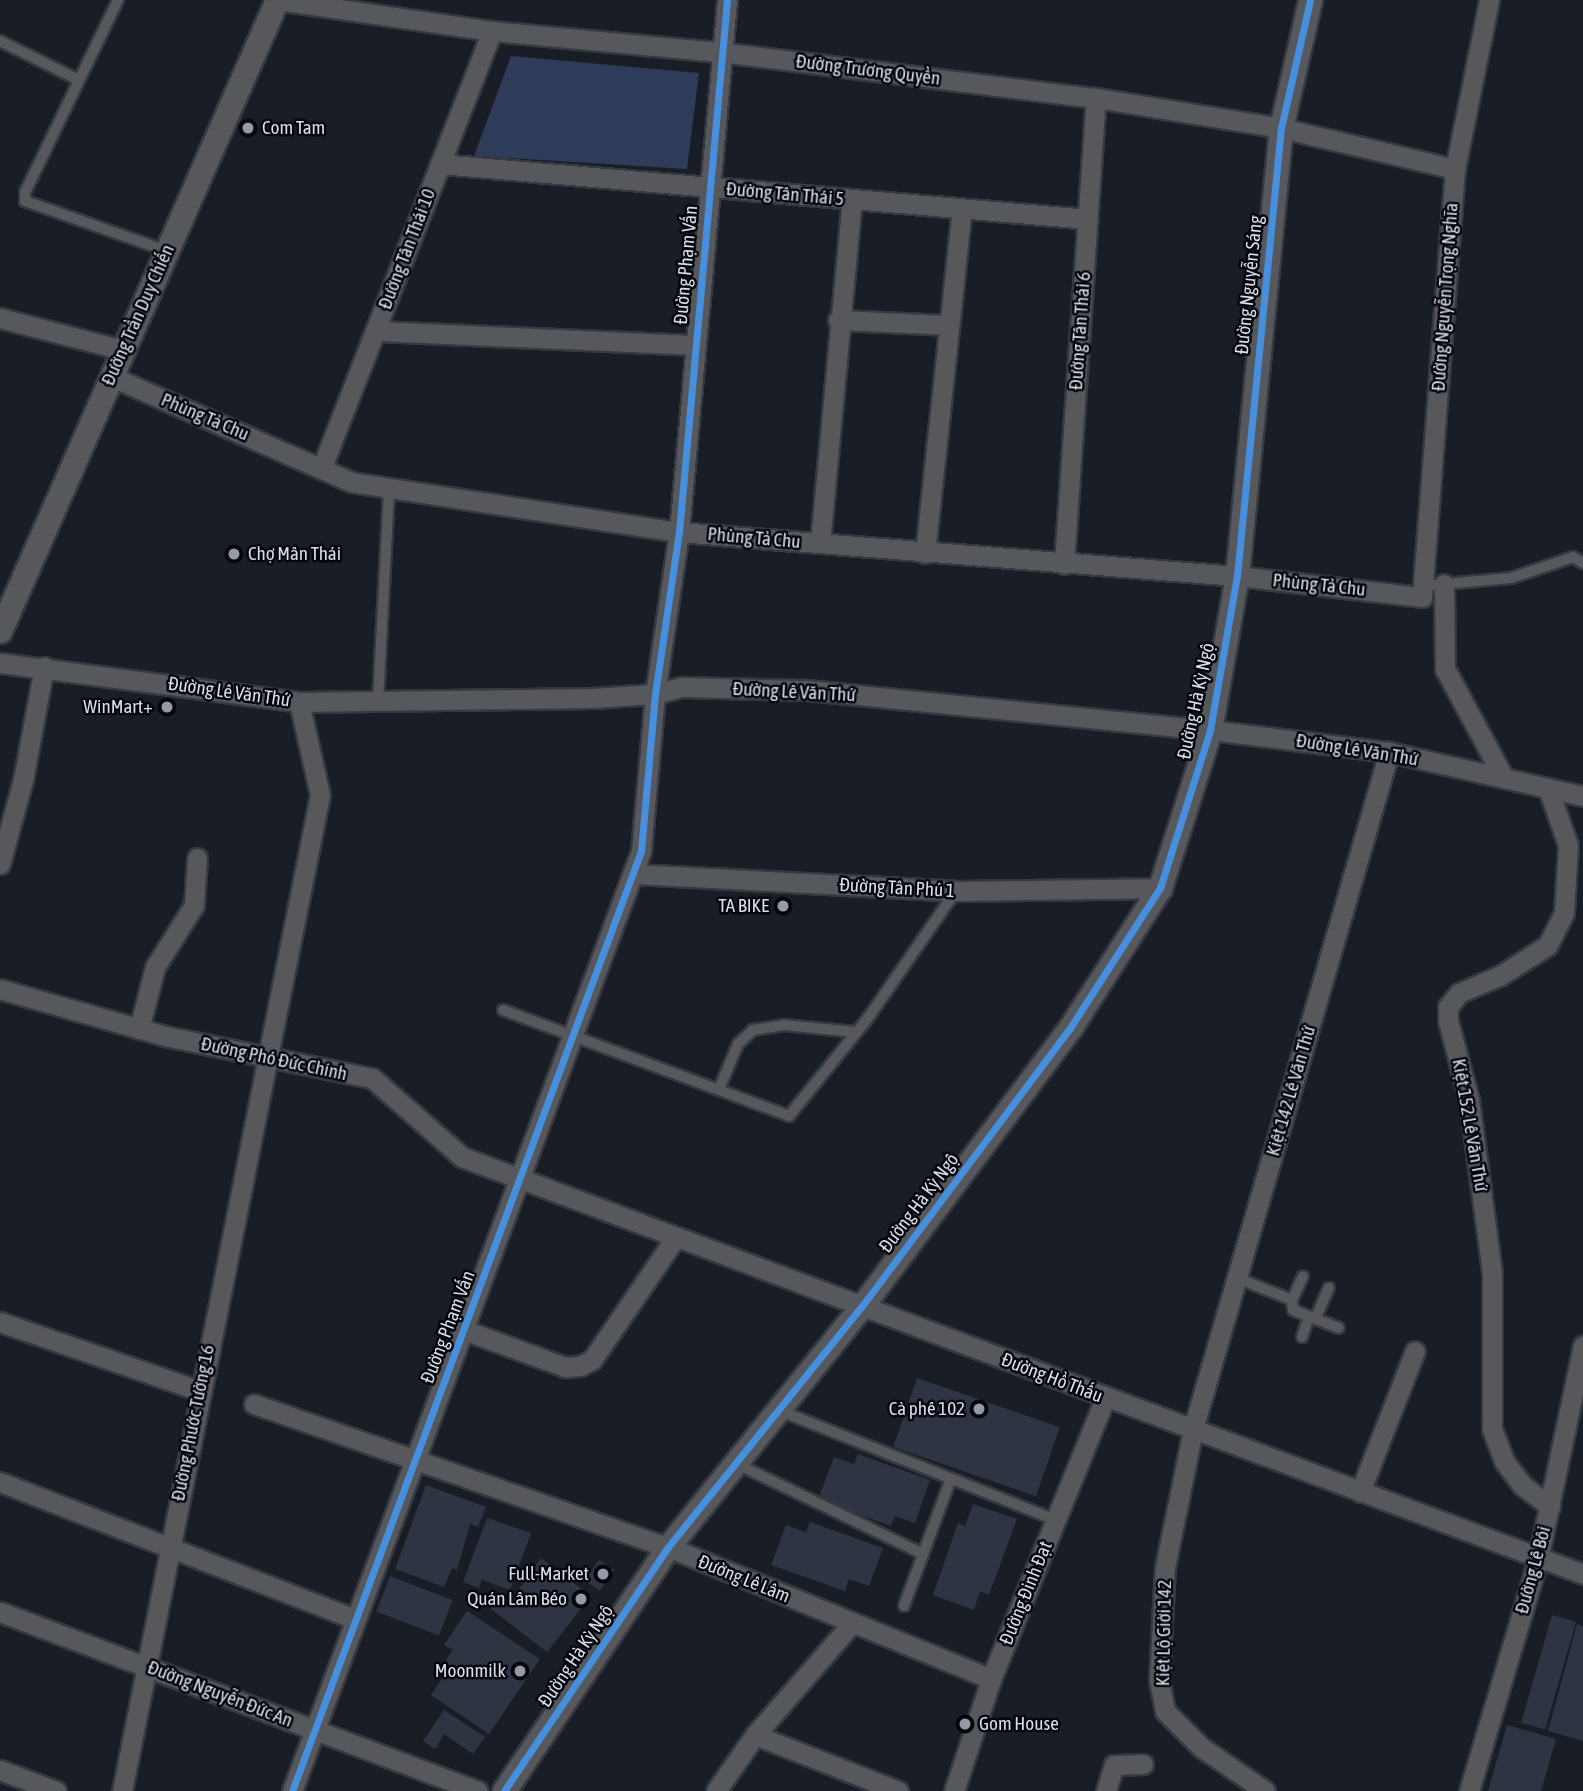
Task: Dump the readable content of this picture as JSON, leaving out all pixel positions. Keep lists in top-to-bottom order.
{
  "streets": {
    "street": [
      "Đường Trương Quyền",
      "Đường Tân Thái 5",
      "Đường Tân Thái 10",
      "Đường Phạm Vấn",
      "Đường Nguyễn Sáng",
      "Đường Nguyễn Trọng Nghĩa",
      "Đường Trần Duy Chiến",
      "Đường Tân Thái 6",
      "Phùng Tả Chu",
      "Đường Lê Văn Thứ",
      "Đường Hà Kỳ Ngộ",
      "Đường Tân Phú 1",
      "Đường Phó Đức Chính",
      "Kiệt 142 Lê Văn Thứ",
      "Kiệt 152 Lê Văn Thứ",
      "Đường Hồ Thấu",
      "Đường Phước Tường 16",
      "Đường Lê Bôi",
      "Đường Lê Lâm",
      "Đường Đinh Đạt",
      "Kiệt Lộ Giời 142",
      "Đường Nguyễn Đức An"
    ]
  },
  "crossings": [
    ["Đường Trương Quyền", "Đường Tân Thái 10"],
    ["Đường Trương Quyền", "Đường Phạm Vấn"],
    ["Đường Trương Quyền", "Đường Nguyễn Sáng"],
    ["Đường Trương Quyền", "Đường Nguyễn Trọng Nghĩa"],
    ["Đường Trương Quyền", "Đường Trần Duy Chiến"],
    ["Đường Trương Quyền", "Đường Tân Thái 6"],
    ["Đường Tân Thái 5", "Đường Tân Thái 10"],
    ["Đường Tân Thái 5", "Đường Phạm Vấn"],
    ["Đường Tân Thái 5", "Đường Tân Thái 6"],
    ["Đường Tân Thái 10", "Phùng Tả Chu"],
    ["Đường Phạm Vấn", "Phùng Tả Chu"],
    ["Đường Phạm Vấn", "Đường Lê Văn Thứ"],
    ["Đường Phạm Vấn", "Đường Tân Phú 1"],
    ["Đường Phạm Vấn", "Đường Phó Đức Chính"],
    ["Đường Phạm Vấn", "Đường Hồ Thấu"],
    ["Đường Phạm Vấn", "Đường Lê Lâm"],
    ["Đường Phạm Vấn", "Đường Nguyễn Đức An"],
    ["Đường Nguyễn Sáng", "Phùng Tả Chu"],
    ["Đường Nguyễn Sáng", "Đường Hà Kỳ Ngộ"],
    ["Đường Nguyễn Trọng Nghĩa", "Phùng Tả Chu"],
    ["Đường Trần Duy Chiến", "Phùng Tả Chu"],
    ["Đường Tân Thái 6", "Phùng Tả Chu"],
    ["Phùng Tả Chu", "Đường Hà Kỳ Ngộ"],
    ["Đường Lê Văn Thứ", "Đường Hà Kỳ Ngộ"],
    ["Đường Lê Văn Thứ", "Kiệt 142 Lê Văn Thứ"],
    ["Đường Lê Văn Thứ", "Kiệt 152 Lê Văn Thứ"],
    ["Đường Lê Văn Thứ", "Đường Phước Tường 16"],
    ["Đường Hà Kỳ Ngộ", "Đường Tân Phú 1"],
    ["Đường Hà Kỳ Ngộ", "Đường Hồ Thấu"],
    ["Đường Hà Kỳ Ngộ", "Đường Lê Lâm"],
    ["Đường Phó Đức Chính", "Đường Hồ Thấu"],
    ["Đường Phó Đức Chính", "Đường Phước Tường 16"],
    ["Kiệt 142 Lê Văn Thứ", "Đường Hồ Thấu"],
    ["Kiệt 142 Lê Văn Thứ", "Kiệt Lộ Giời 142"],
    ["Kiệt 152 Lê Văn Thứ", "Đường Lê Bôi"],
    ["Đường Hồ Thấu", "Đường Lê Bôi"],
    ["Đường Hồ Thấu", "Đường Đinh Đạt"],
    ["Đường Hồ Thấu", "Kiệt Lộ Giời 142"],
    ["Đường Phước Tường 16", "Đường Nguyễn Đức An"],
    ["Đường Lê Lâm", "Đường Đinh Đạt"]
  ],
  "places": [
    "Com Tam",
    "Chợ Mân Thái",
    "WinMart+",
    "TA BIKE",
    "Cà phê 102",
    "Full-Market",
    "Quán Lâm Béo",
    "Moonmilk",
    "Gom House"
  ]
}
